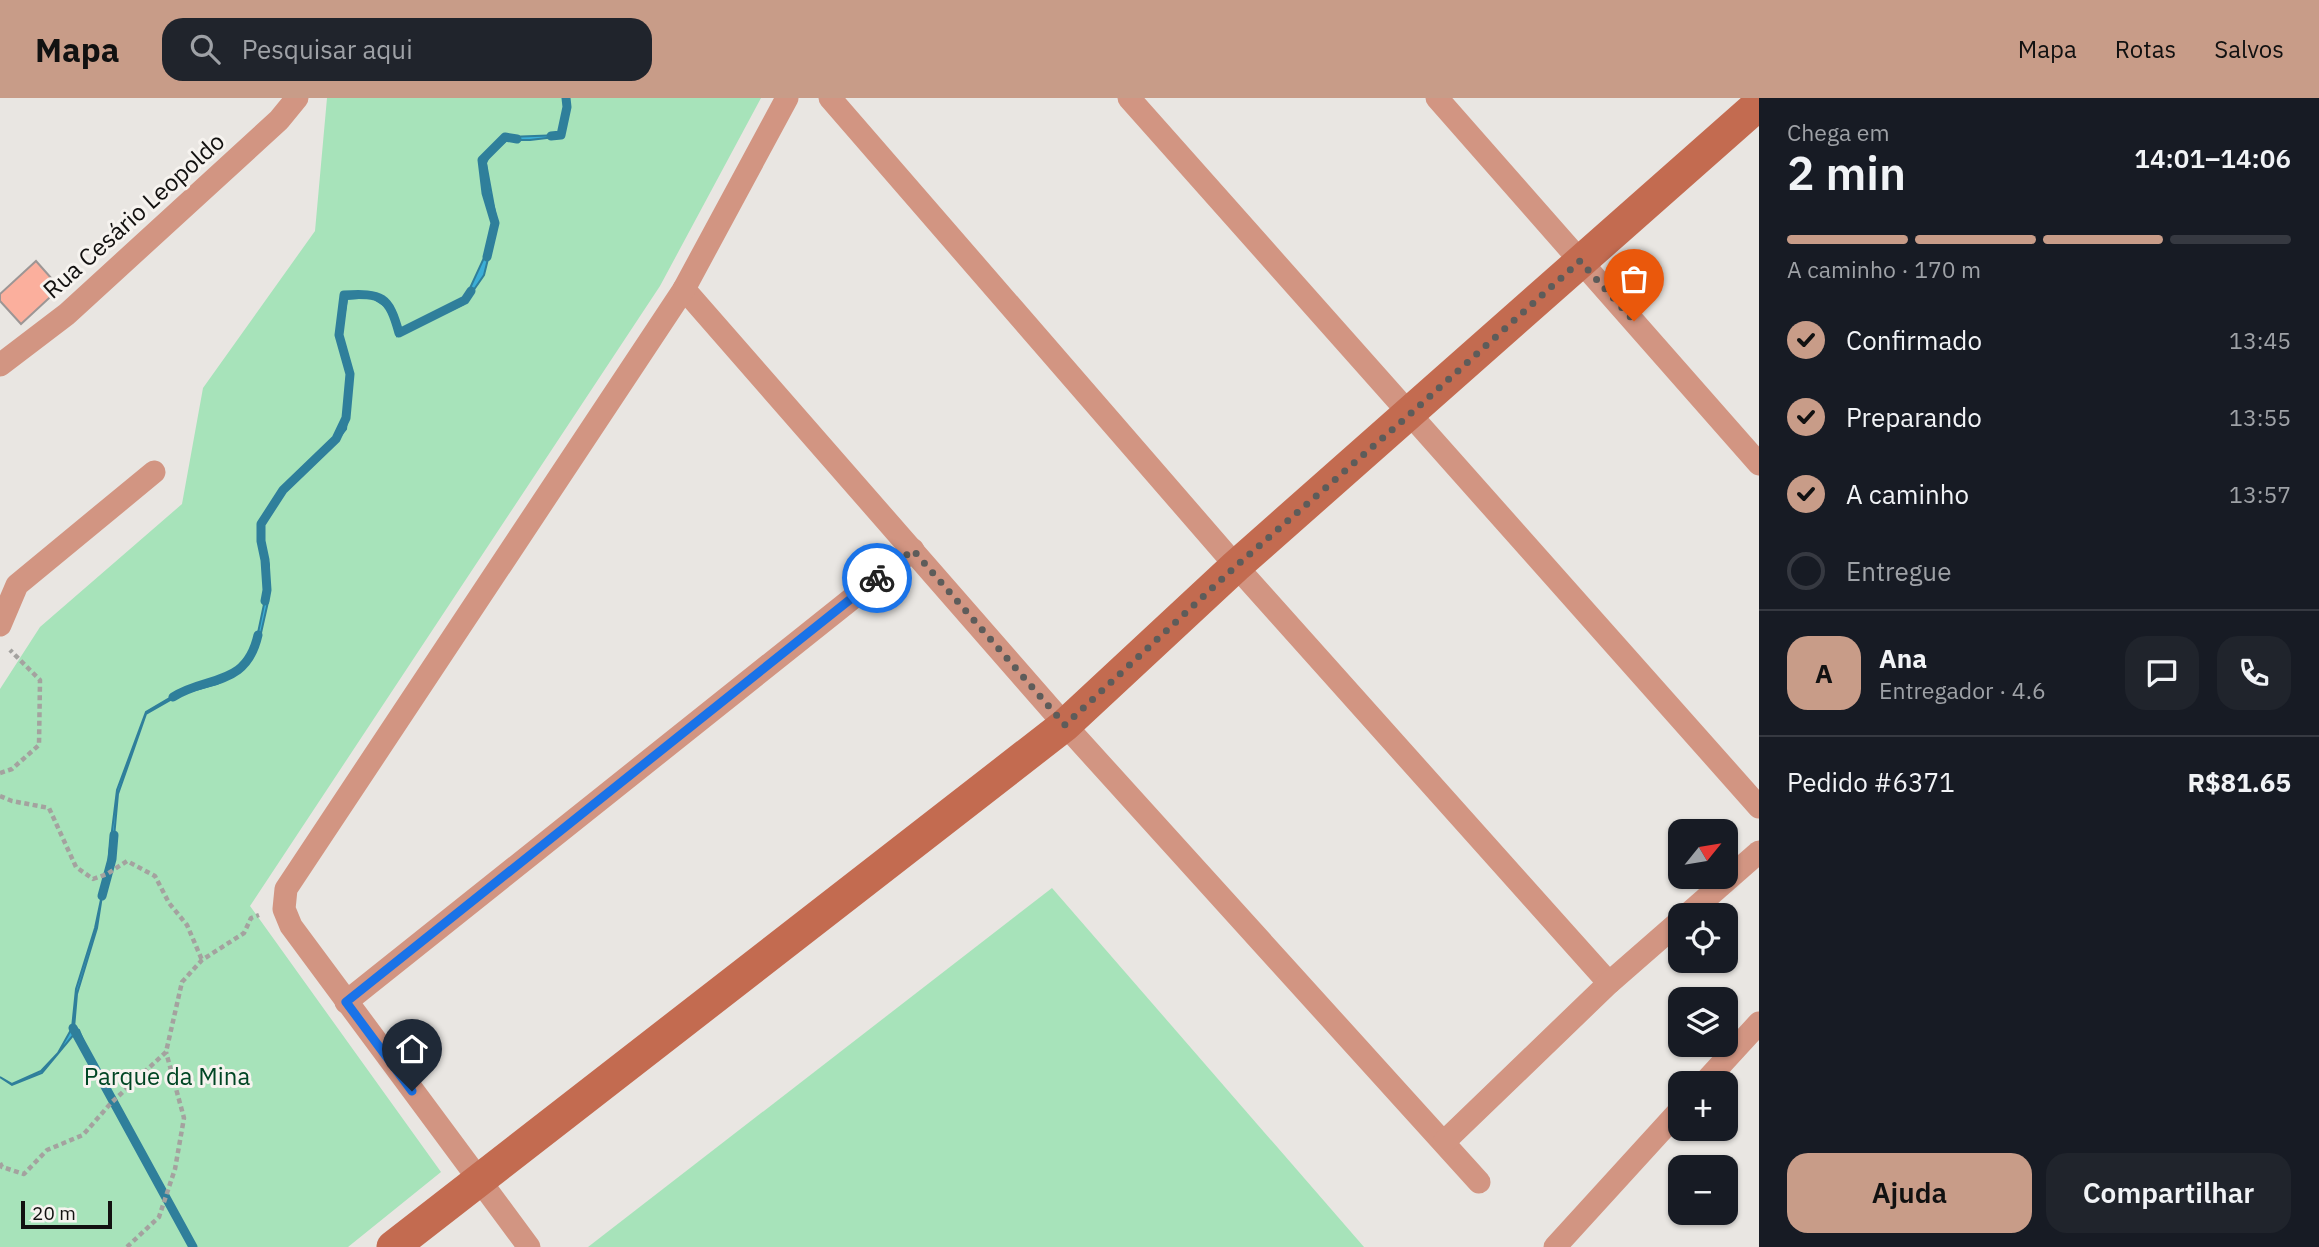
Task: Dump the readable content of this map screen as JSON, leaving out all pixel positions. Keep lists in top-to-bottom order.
{
  "streets": {
    "street": ["Rua Cesário Leopoldo"]
  },
  "parks": ["Parque da Mina"],
  "scale_bar": "20 m",
  "north": "top right",
  "page": {
    "header": "Mapa",
    "search": "Pesquisar aqui",
    "nav": ["Mapa", "Rotas", "Salvos"],
    "heading": ["2 min", "Chega em", "14:01–14:06"],
    "panel": [
      "Ana",
      "Entregador · 4.6",
      "Pedido #6371",
      "R$81.65"
    ],
    "bar": "A caminho · 170 m",
    "list": [
      ["Confirmado", "13:45"],
      ["Preparando", "13:55"],
      ["A caminho", "13:57"],
      "Entregue"
    ],
    "round": "A",
    "map_buttons": ["+", "−"],
    "buttons": ["Ajuda", "Compartilhar"],
    "scale": "20 m"
  }
}
